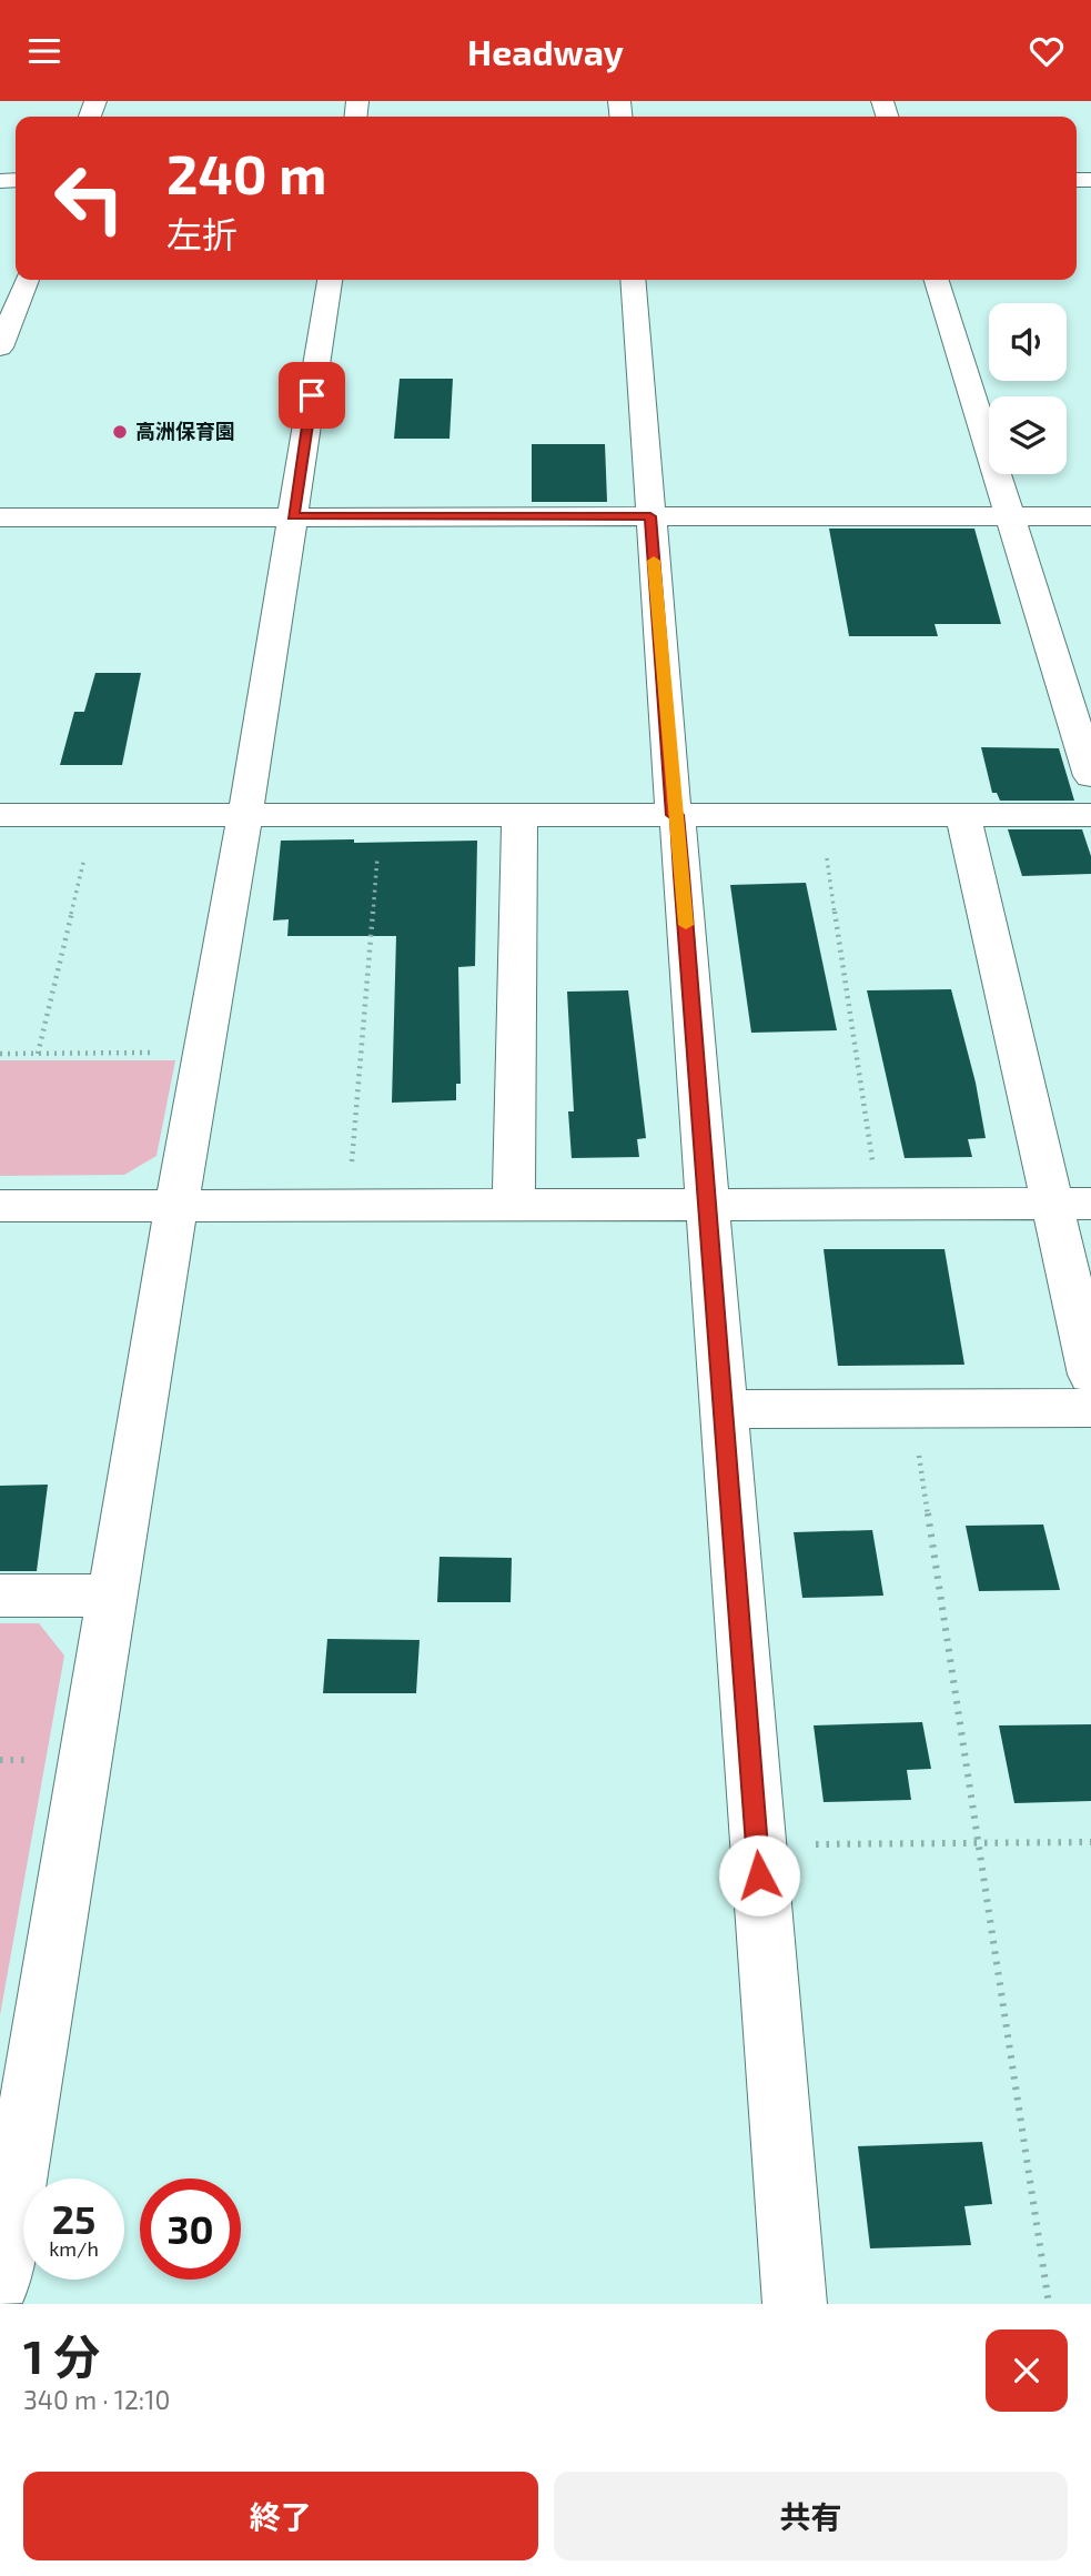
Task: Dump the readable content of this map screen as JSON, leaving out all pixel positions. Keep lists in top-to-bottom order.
{
  "places": ["高洲保育園"],
  "page": {
    "header": "Headway",
    "turn": ["240 m", "左折"],
    "speed": "25 km/h",
    "limit": "30",
    "heading": ["1 分", "340 m · 12:10"],
    "buttons": ["終了", "共有"]
  }
}
